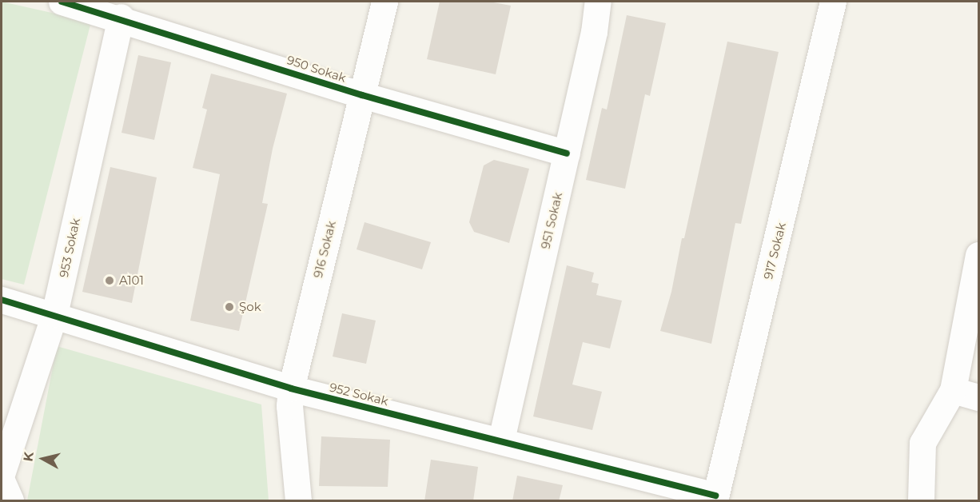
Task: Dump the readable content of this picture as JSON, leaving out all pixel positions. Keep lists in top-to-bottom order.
{
  "streets": {
    "street": [
      "950 Sokak",
      "951 Sokak",
      "953 Sokak",
      "916 Sokak",
      "917 Sokak",
      "952 Sokak"
    ]
  },
  "crossings": [
    ["950 Sokak", "951 Sokak"],
    ["950 Sokak", "953 Sokak"],
    ["950 Sokak", "916 Sokak"],
    ["951 Sokak", "952 Sokak"],
    ["953 Sokak", "952 Sokak"],
    ["916 Sokak", "952 Sokak"],
    ["917 Sokak", "952 Sokak"]
  ],
  "places": ["A101", "Şok"],
  "north": "left"
}
